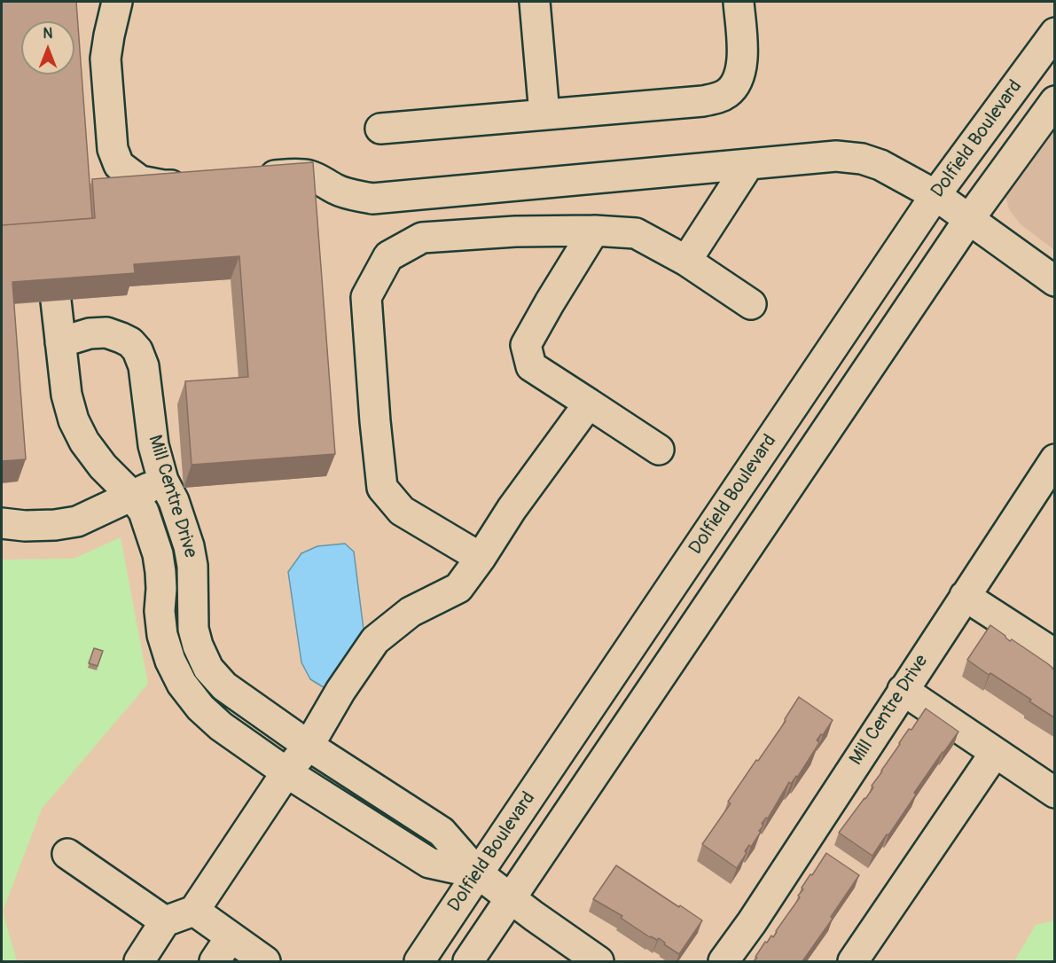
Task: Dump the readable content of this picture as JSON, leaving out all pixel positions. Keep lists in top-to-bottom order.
{
  "streets": {
    "street": ["Dolfield Boulevard", "Mill Centre Drive"]
  },
  "crossings": [
    ["Dolfield Boulevard", "Mill Centre Drive"]
  ],
  "north": "top"
}
